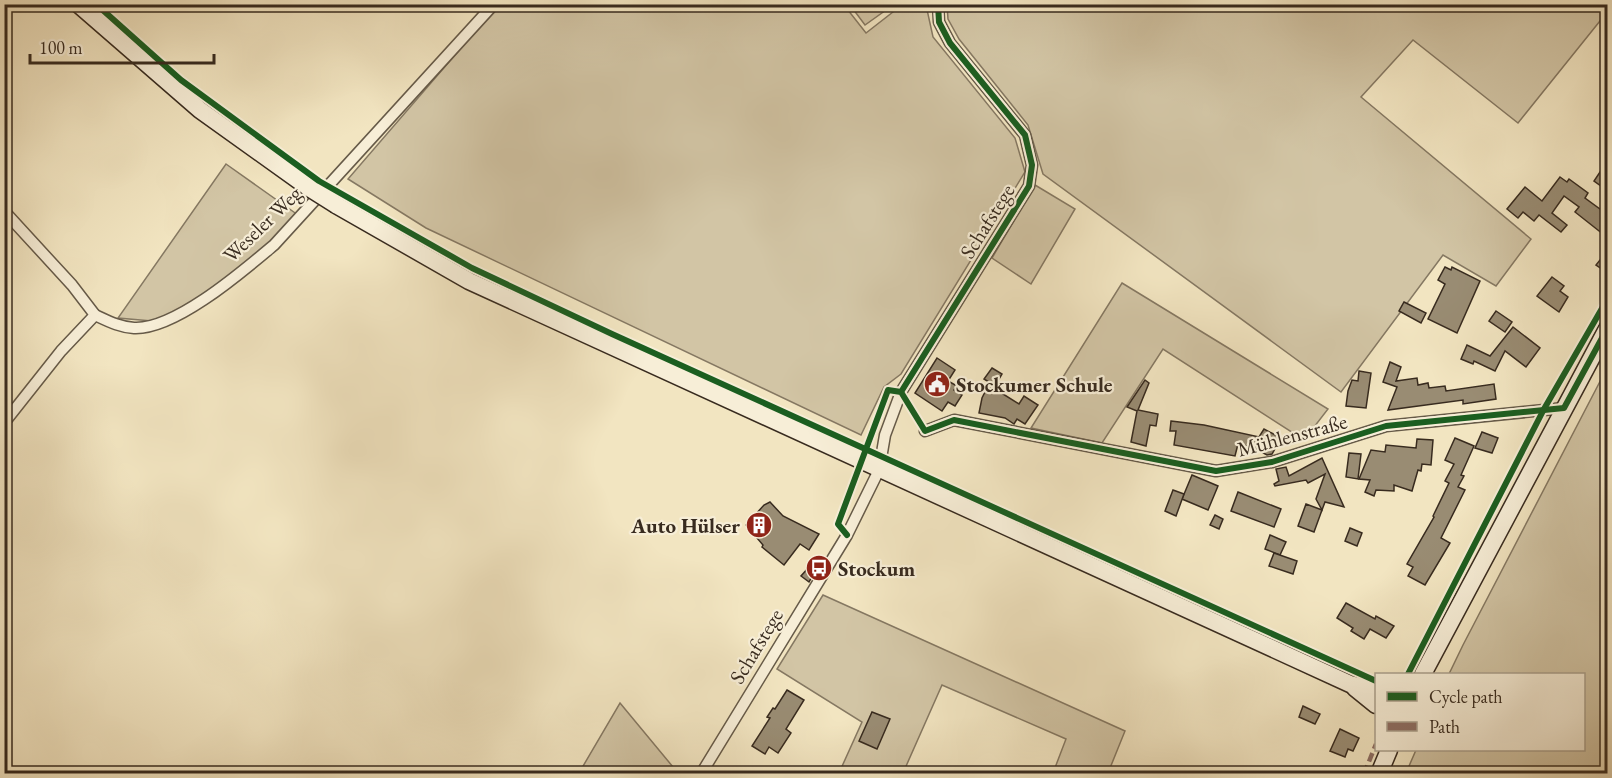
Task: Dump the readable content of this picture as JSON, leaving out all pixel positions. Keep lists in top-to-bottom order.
{
  "streets": {
    "street": ["Schafstege", "Weseler Weg", "Mühlenstraße"]
  },
  "places": {
    "public building": ["Stockumer Schule"],
    "building": ["Auto Hülser"],
    "bus stop": ["Stockum"]
  },
  "legend": ["Cycle path", "Path"],
  "scale_bar": "100 m"
}
